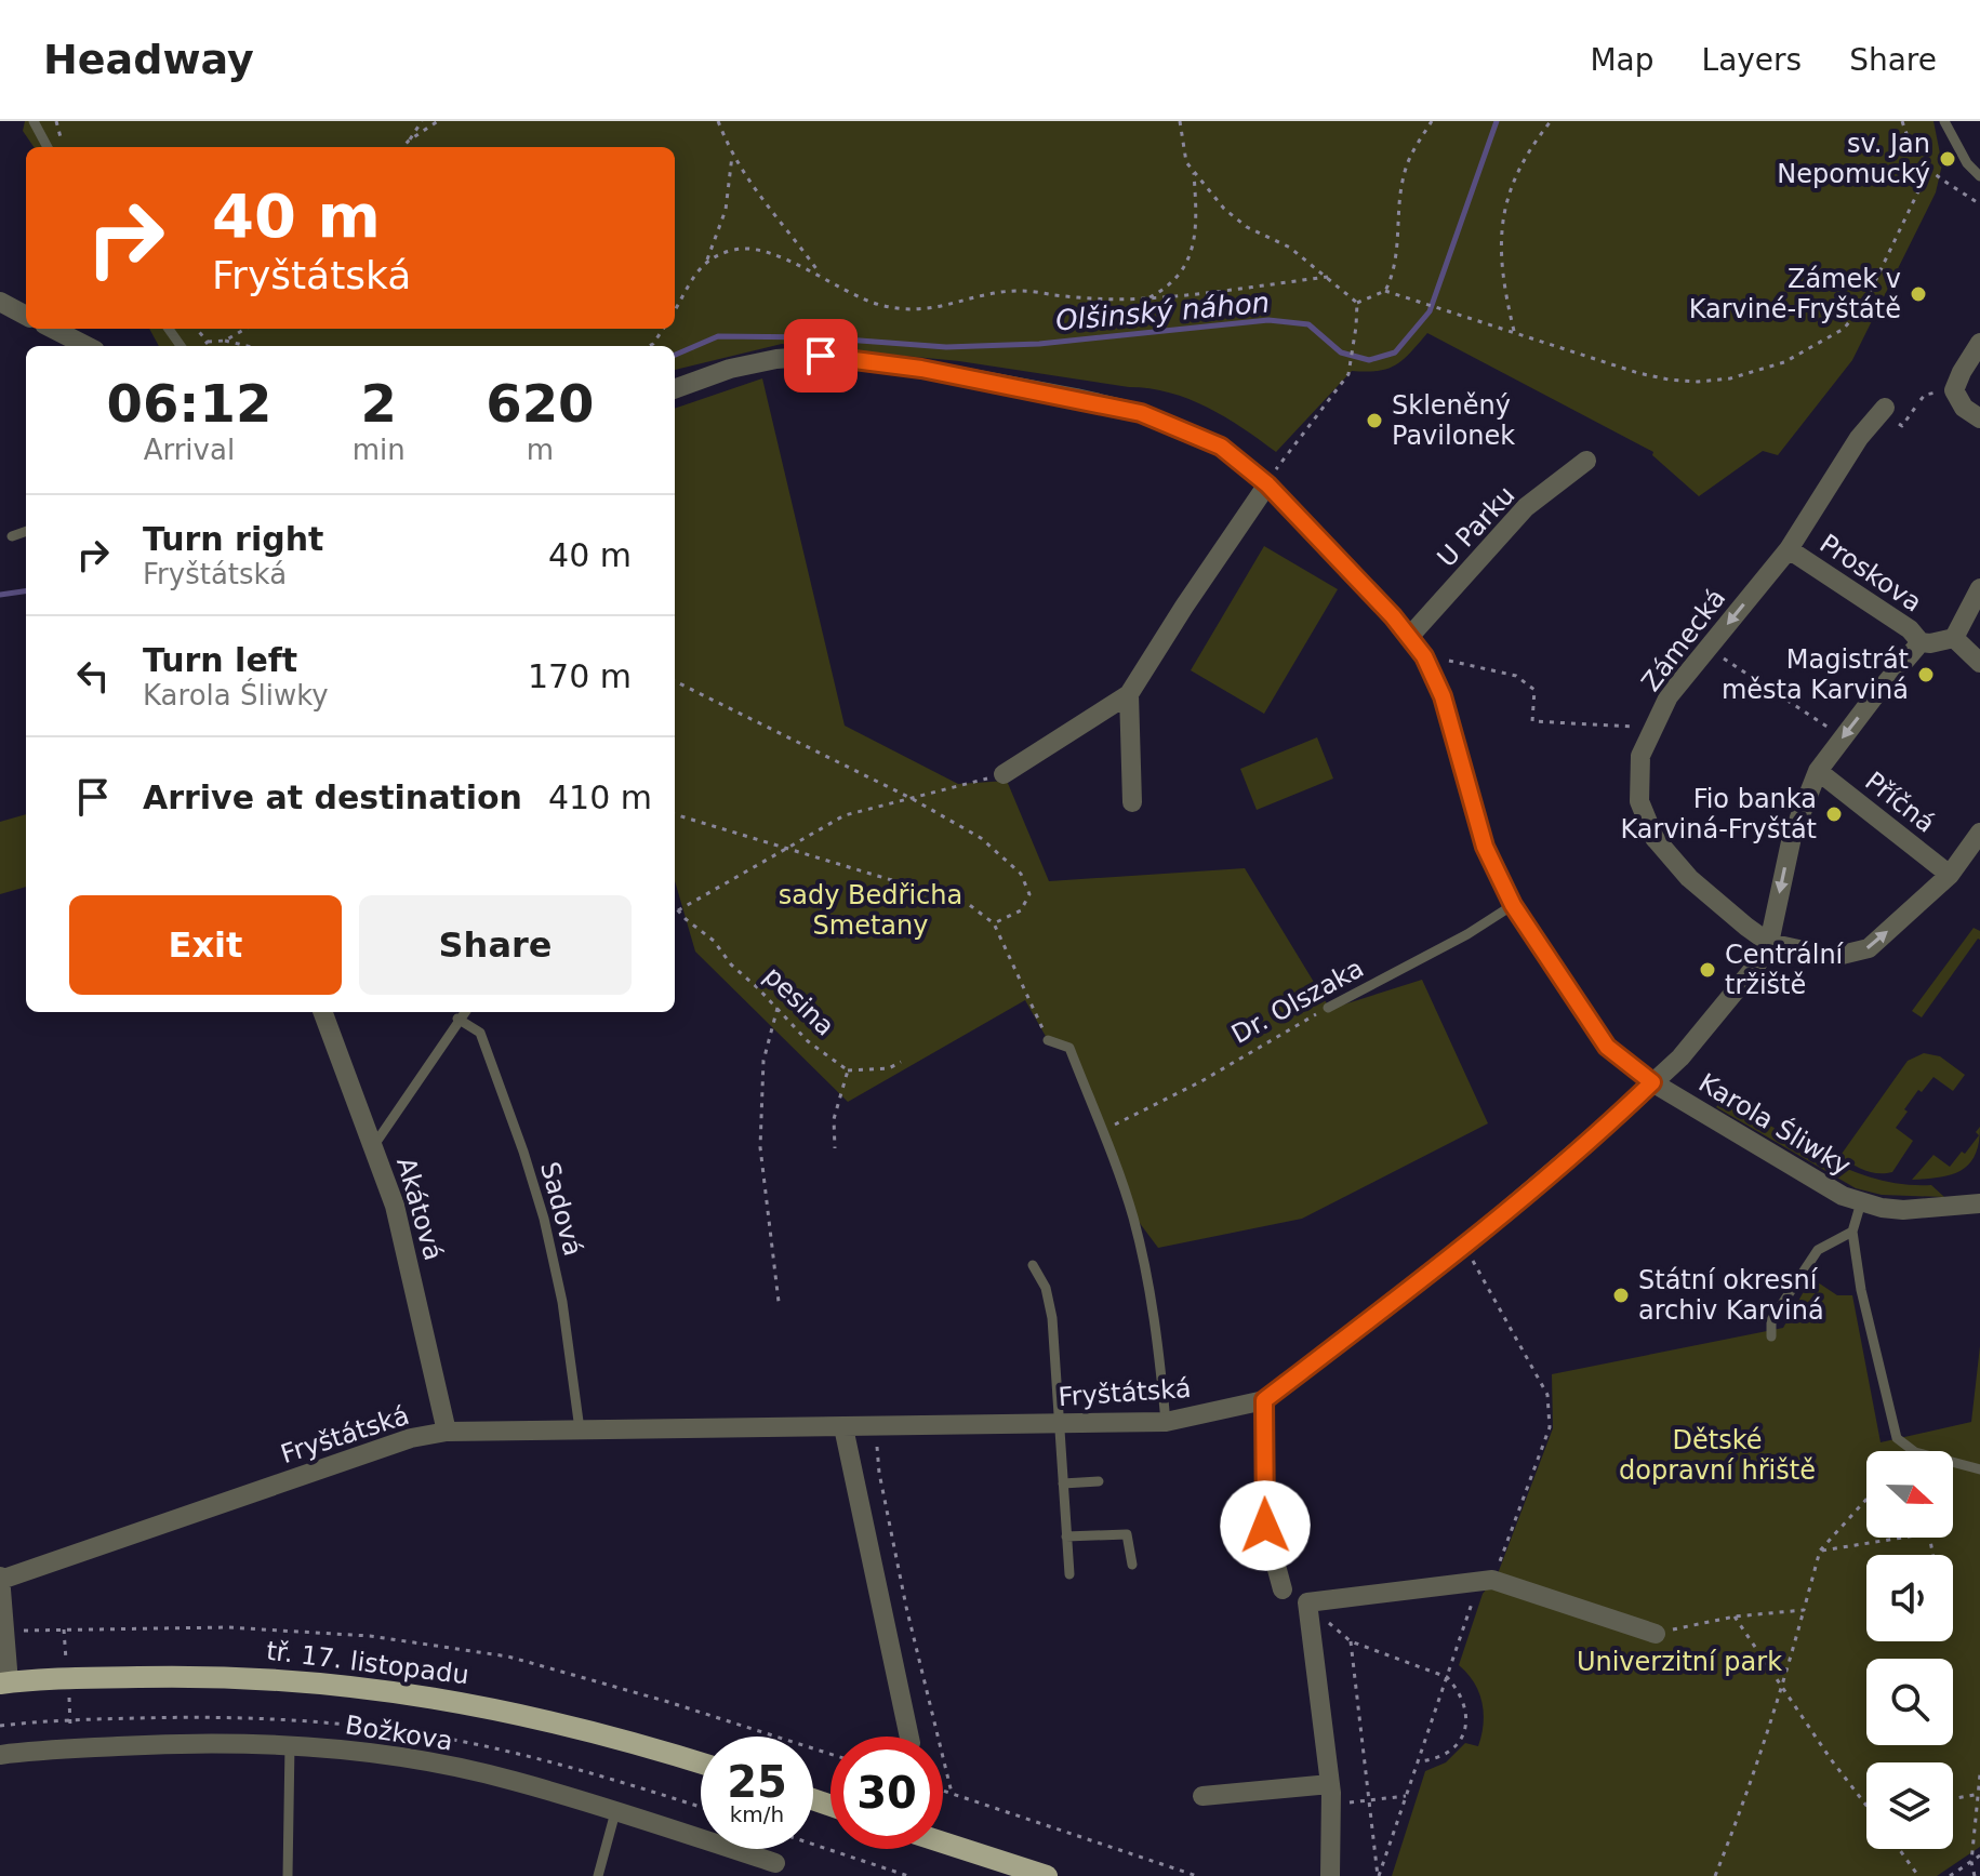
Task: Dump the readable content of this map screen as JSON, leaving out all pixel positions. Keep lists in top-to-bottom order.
{
  "streets": {
    "main road": ["tř. 17. listopadu"],
    "street": [
      "U Parku",
      "Proskova",
      "Zámecká",
      "Příčná",
      "Karola Śliwky",
      "Akátová",
      "Fryštátská",
      "Božkova"
    ],
    "lane": ["Dr. Olszaka", "Sadová"],
    "path": ["pesina"]
  },
  "crossings": [
    ["U Parku", "Karola Śliwky"],
    ["Proskova", "Zámecká"],
    ["Proskova", "Fryštátská"],
    ["Zámecká", "Fryštátská"],
    ["Příčná", "Fryštátská"],
    ["Dr. Olszaka", "Karola Śliwky"],
    ["Karola Śliwky", "Fryštátská"],
    ["Akátová", "Fryštátská"],
    ["Sadová", "Fryštátská"]
  ],
  "water": ["Olšinský náhon"],
  "parks": ["sady Bedřicha Smetany", "Dětské dopravní hřiště", "Univerzitní park"],
  "places": [
    "sv. Jan Nepomucký",
    "Zámek v Karviné-Fryštátě",
    "Skleněný Pavilonek",
    "Magistrát města Karviná",
    "Fio banka Karviná-Fryštát",
    "Centrální tržiště",
    "Státní okresní archiv Karviná"
  ],
  "north": "right",
  "page": {
    "header": "Headway",
    "nav": ["Map", "Layers", "Share"],
    "turn": ["40 m", "Fryštátská"],
    "eta": [
      "06:12",
      "Arrival",
      "2",
      "min",
      "620",
      "m"
    ],
    "list": [
      {
        "name": "Turn right",
        "note": "Fryštátská",
        "value": "40 m"
      },
      {
        "name": "Turn left",
        "note": "Karola Śliwky",
        "value": "170 m"
      },
      {
        "name": "Arrive at destination",
        "value": "410 m"
      }
    ],
    "buttons": ["Exit", "Share"],
    "speed": "25 km/h",
    "limit": "30"
  }
}
